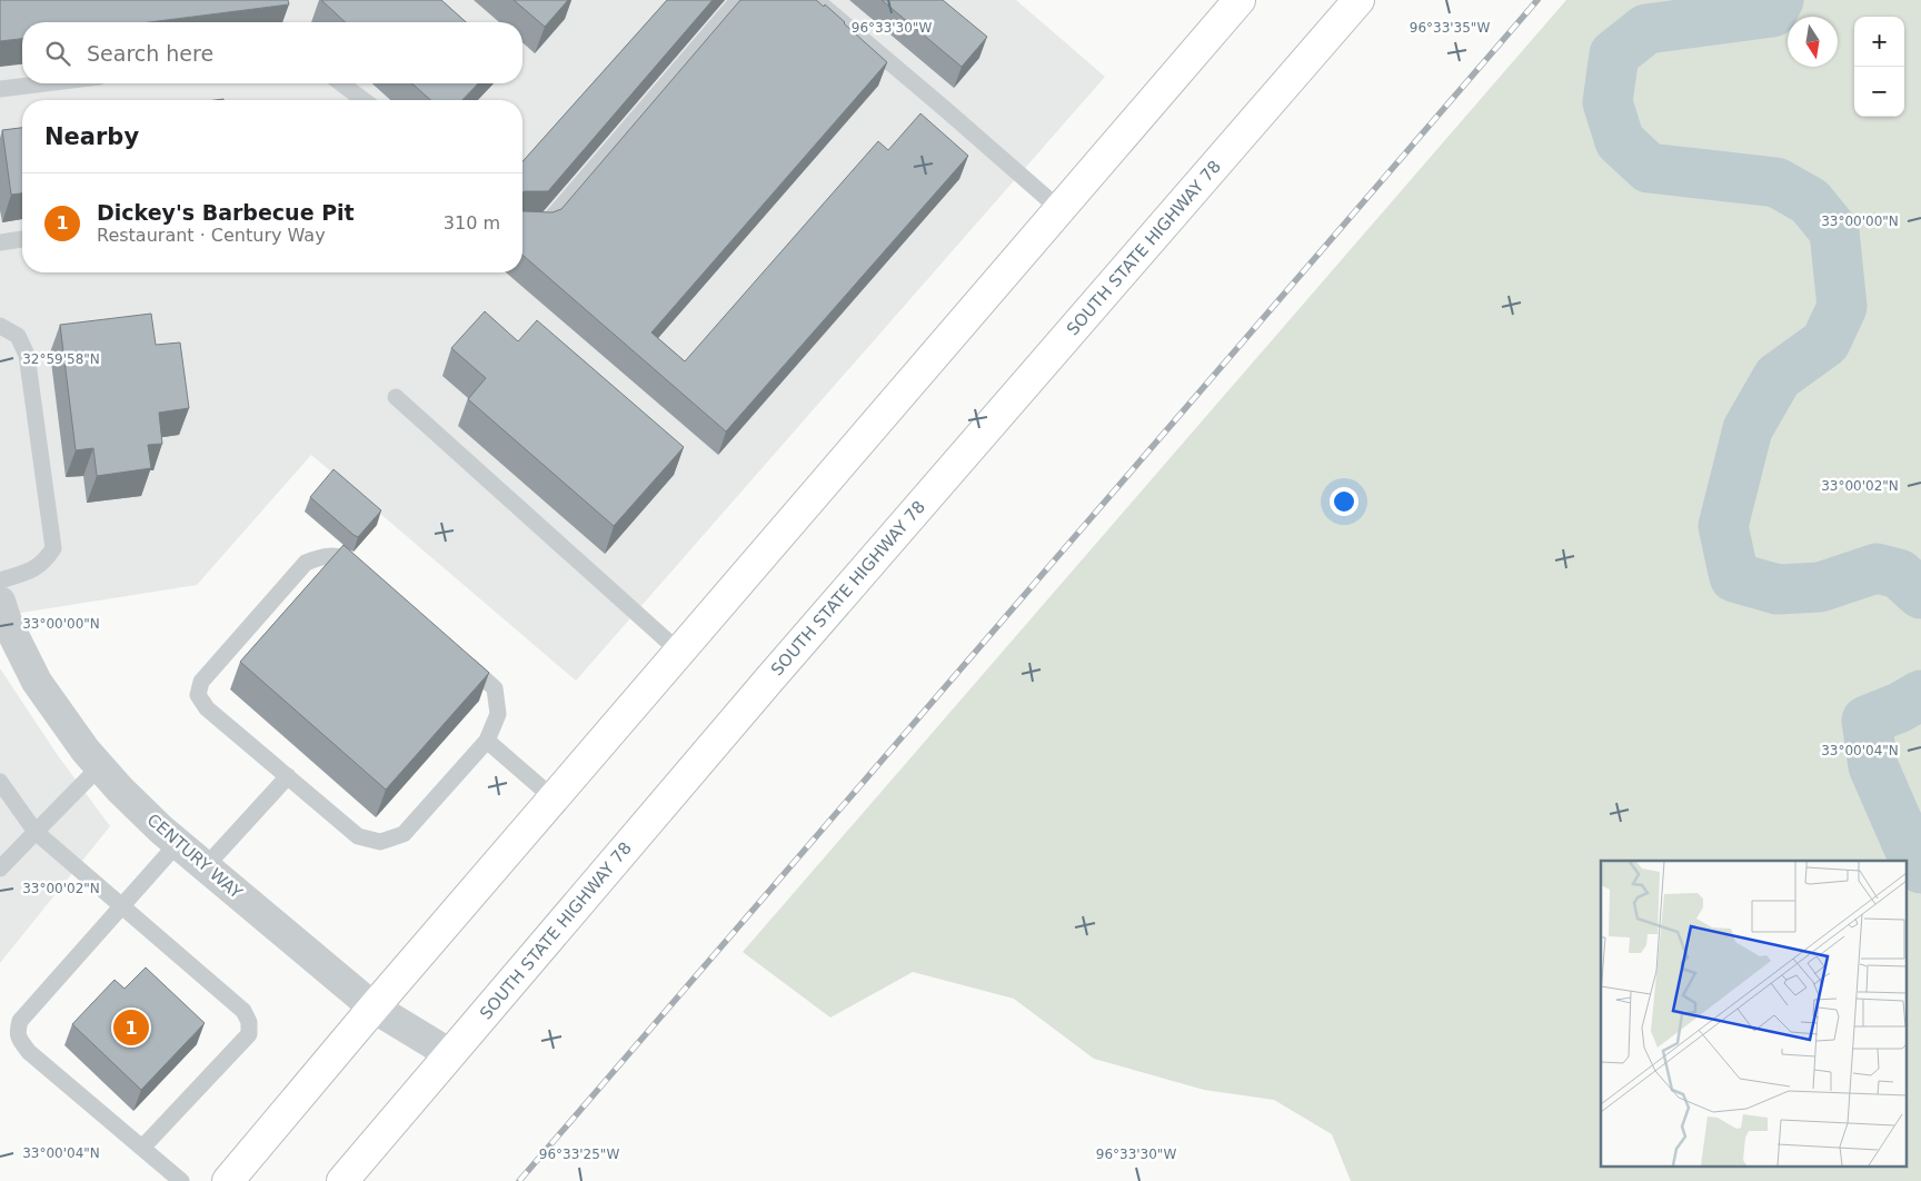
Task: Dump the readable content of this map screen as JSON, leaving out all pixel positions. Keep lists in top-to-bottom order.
{
  "streets": {
    "main road": ["SOUTH STATE HIGHWAY 78"],
    "street": ["CENTURY WAY"]
  },
  "crossings": [
    ["SOUTH STATE HIGHWAY 78", "CENTURY WAY"]
  ],
  "north": "bottom",
  "page": {
    "map_buttons": ["+", "−"],
    "search": "Search here",
    "heading": "Nearby",
    "list": [
      {
        "mark": "1",
        "name": "Dickey's Barbecue Pit",
        "note": "Restaurant · Century Way",
        "value": "310 m"
      }
    ],
    "pins": "1"
  },
  "coordinates": [
    "96°33'30\"W",
    "96°33'35\"W",
    "33°00'00\"N",
    "32°59'58\"N",
    "33°00'02\"N",
    "33°00'04\"N",
    "96°33'25\"W"
  ]
}
